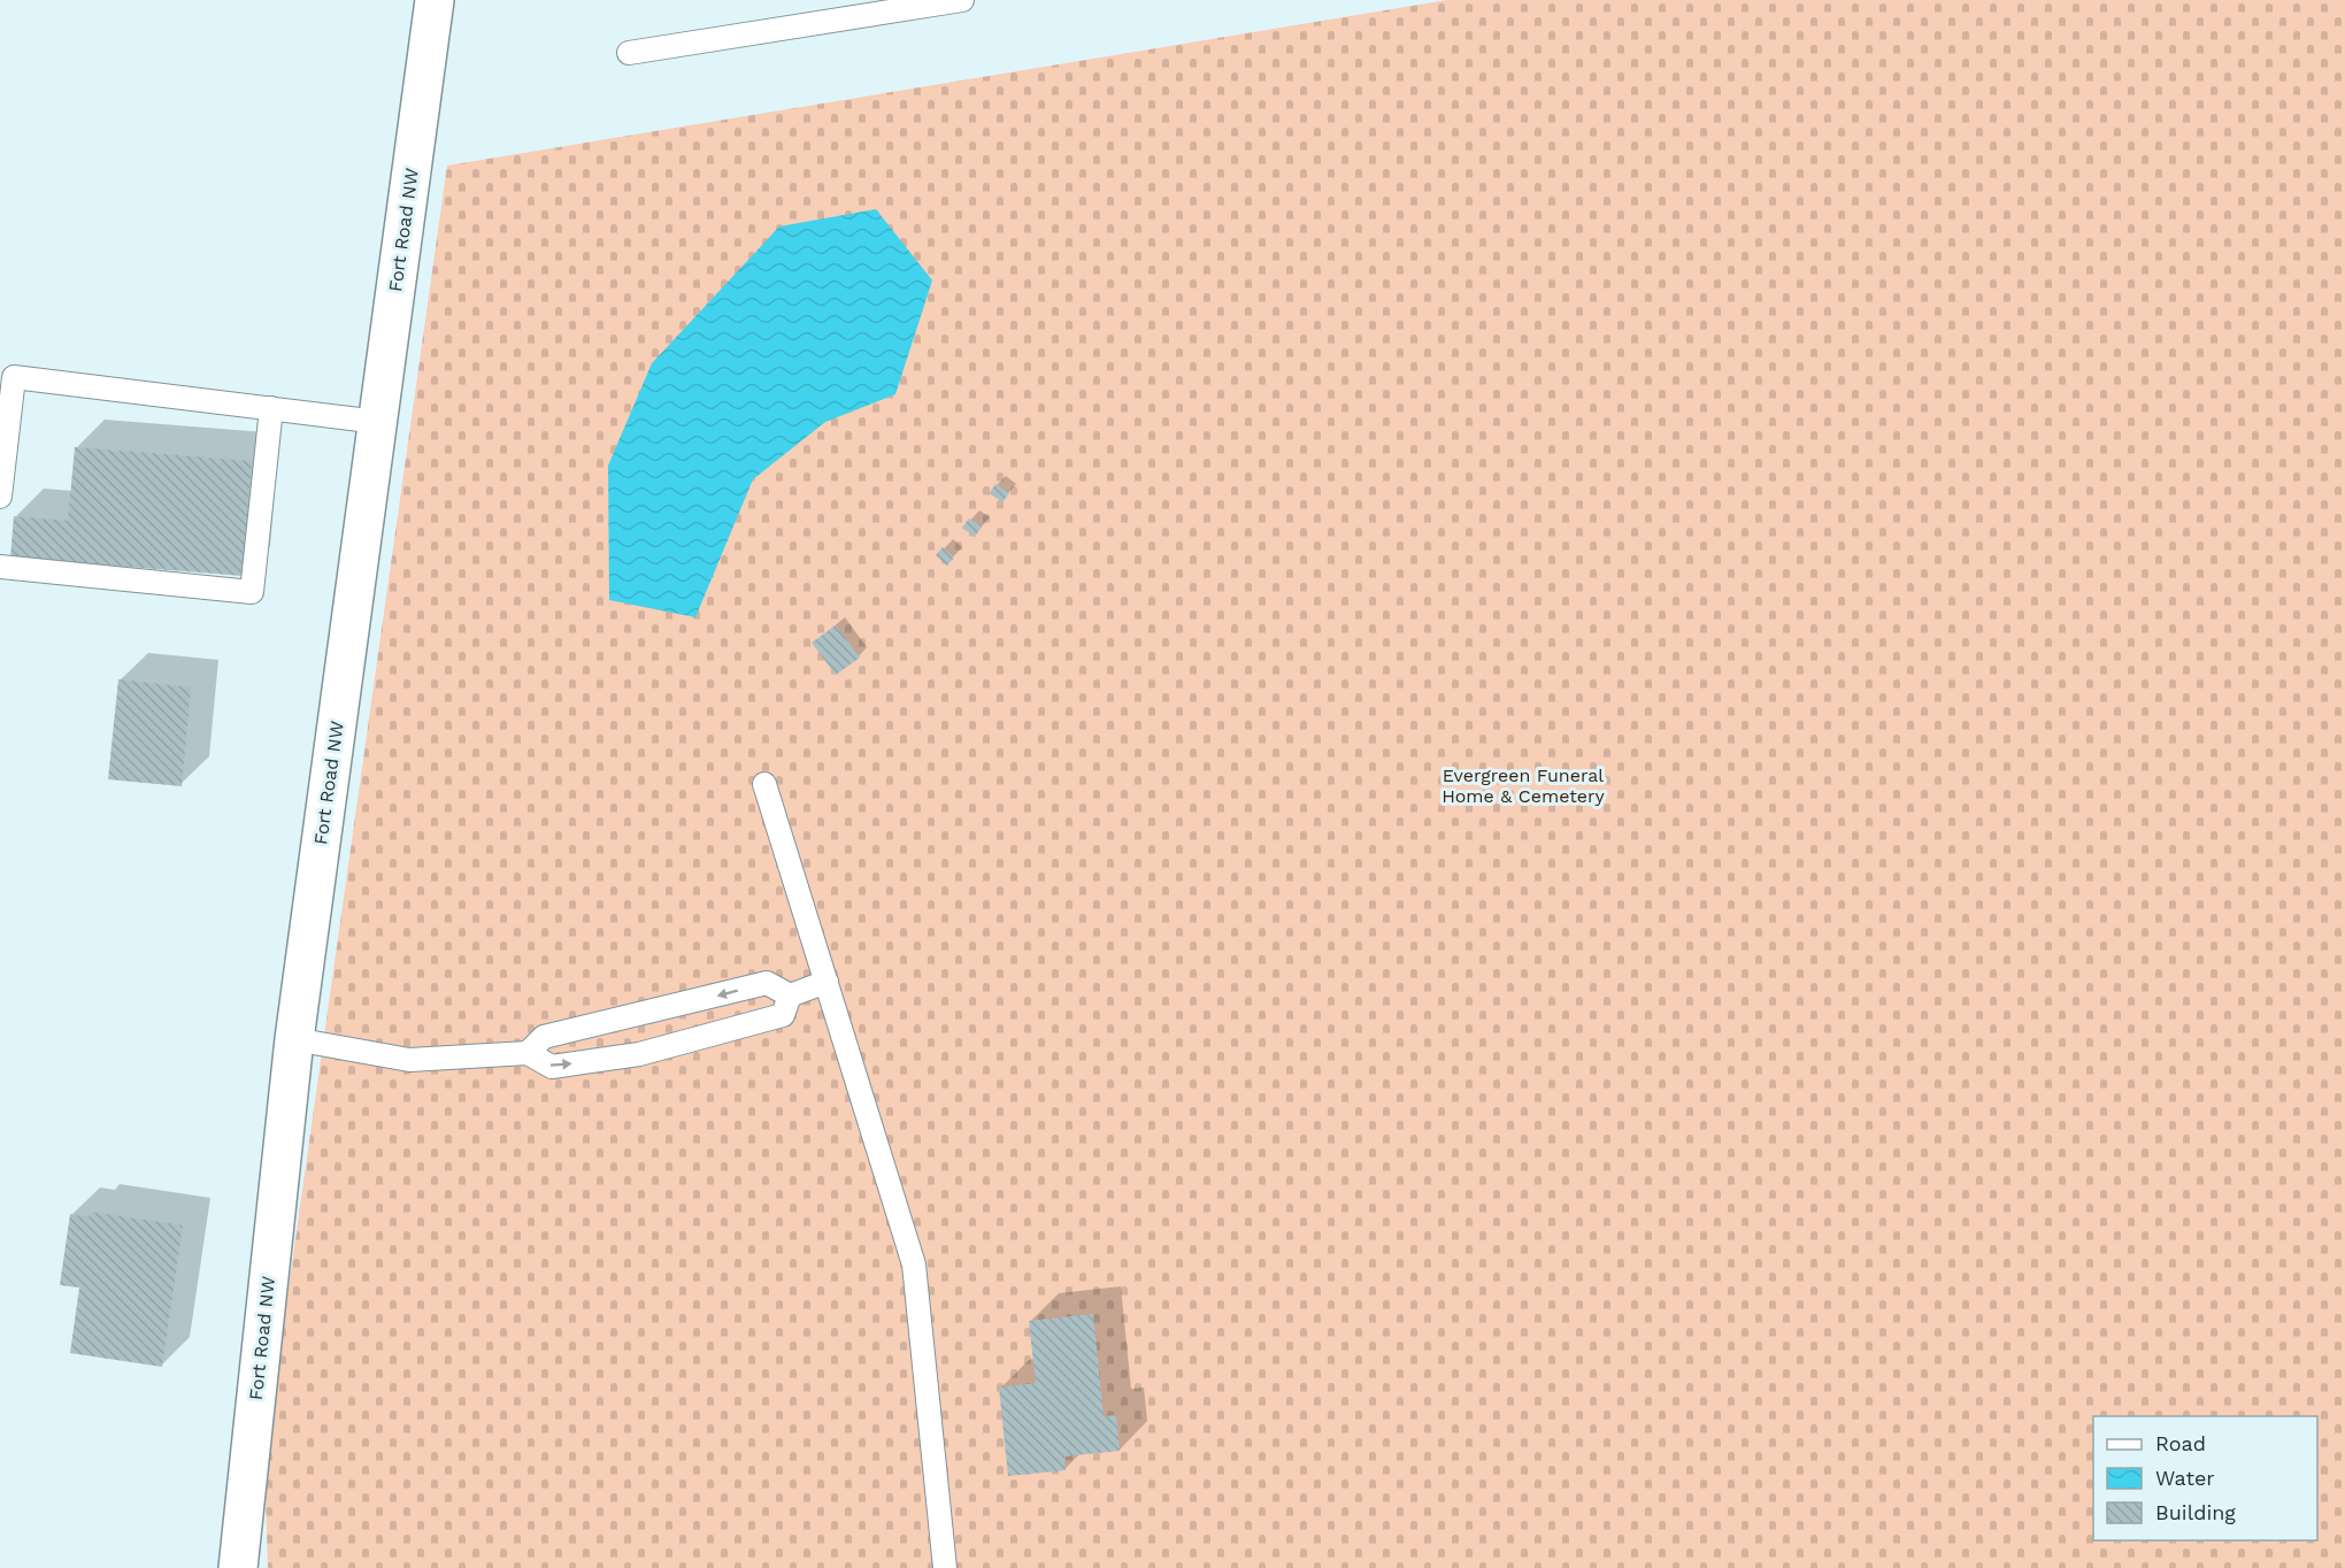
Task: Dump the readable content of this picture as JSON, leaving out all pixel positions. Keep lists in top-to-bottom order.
{
  "streets": {
    "street": ["Fort Road NW"]
  },
  "parks": ["Evergreen Funeral Home & Cemetery"],
  "legend": ["Road", "Water", "Building"]
}
